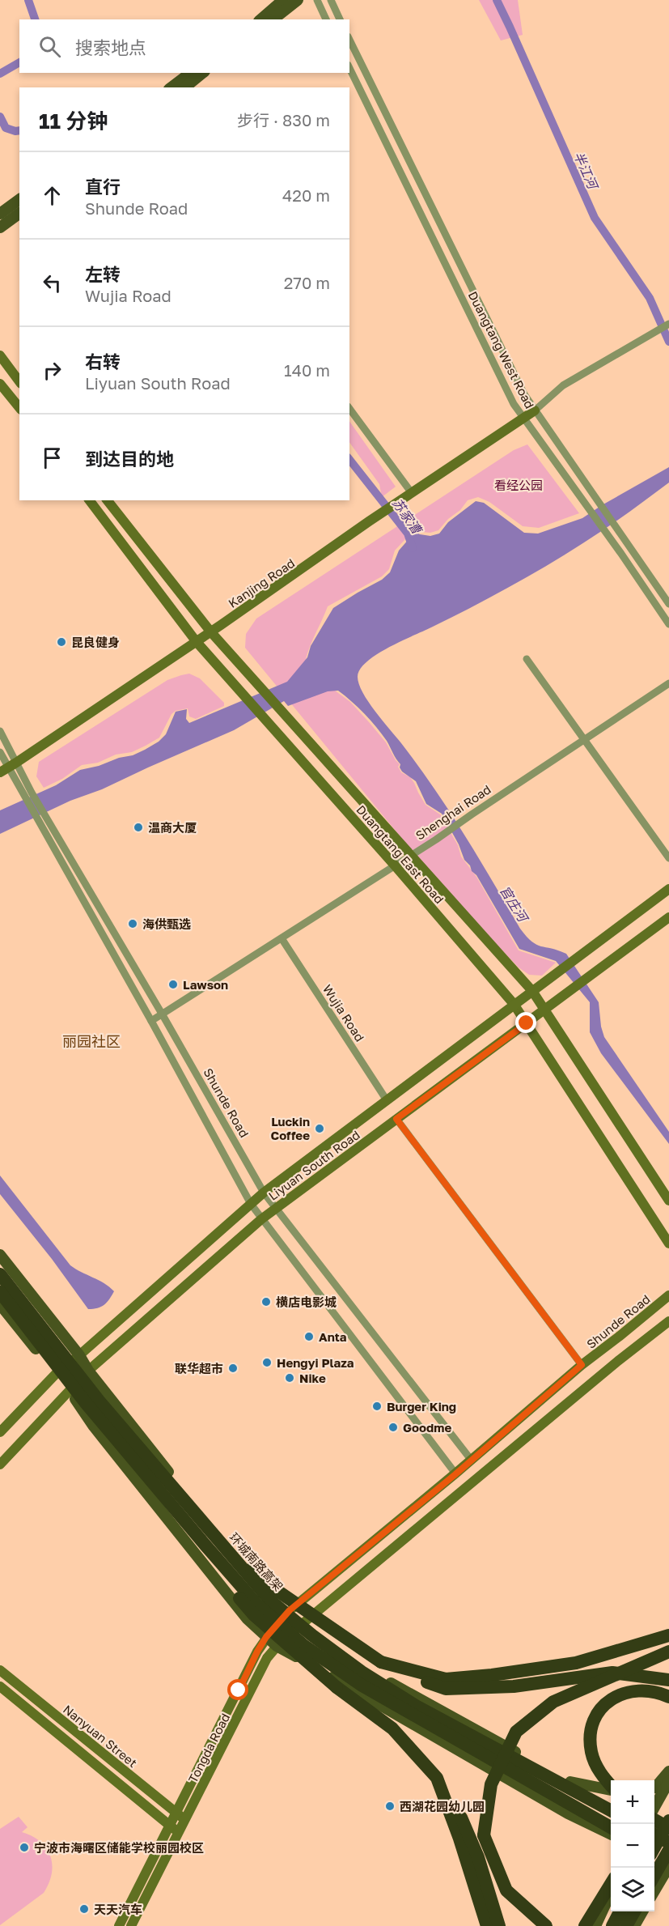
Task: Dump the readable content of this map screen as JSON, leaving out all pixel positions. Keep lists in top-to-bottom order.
{
  "streets": {
    "highway": ["环城南路高架"],
    "main road": [
      "Kanjing Road",
      "Duangtang East Road",
      "Shunde Road",
      "Liyuan South Road",
      "Nanyuan Street",
      "Tongda Road"
    ],
    "street": ["Duangtang West Road", "Shenghai Road", "Wujia Road"]
  },
  "crossings": [
    ["Duangtang West Road", "Kanjing Road"],
    ["Kanjing Road", "Duangtang East Road"],
    ["Kanjing Road", "Shunde Road"],
    ["Shenghai Road", "Duangtang East Road"],
    ["Shenghai Road", "Wujia Road"],
    ["Shenghai Road", "Shunde Road"],
    ["Duangtang East Road", "Liyuan South Road"],
    ["Wujia Road", "Liyuan South Road"],
    ["Shunde Road", "Liyuan South Road"],
    ["Shunde Road", "Nanyuan Street"],
    ["Nanyuan Street", "Tongda Road"]
  ],
  "districts": ["丽园社区"],
  "water": ["半江河", "苏家漕", "官庄河"],
  "parks": ["看经公园"],
  "places": [
    "昆良健身",
    "温商大厦",
    "海供甄选",
    "Lawson",
    "Luckin Coffee",
    "横店电影城",
    "Anta",
    "Hengyi Plaza",
    "联华超市",
    "Nike",
    "Burger King",
    "Goodme",
    "西湖花园幼儿园",
    "宁波市海曙区储能学校丽园校区",
    "天天汽车"
  ],
  "page": {
    "search": "搜索地点",
    "heading": ["11 分钟", "步行 · 830 m"],
    "list": [
      ["直行", "Shunde Road", "420 m"],
      ["左转", "Wujia Road", "270 m"],
      ["右转", "Liyuan South Road", "140 m"],
      "到达目的地"
    ],
    "map_buttons": ["+", "−"]
  }
}
